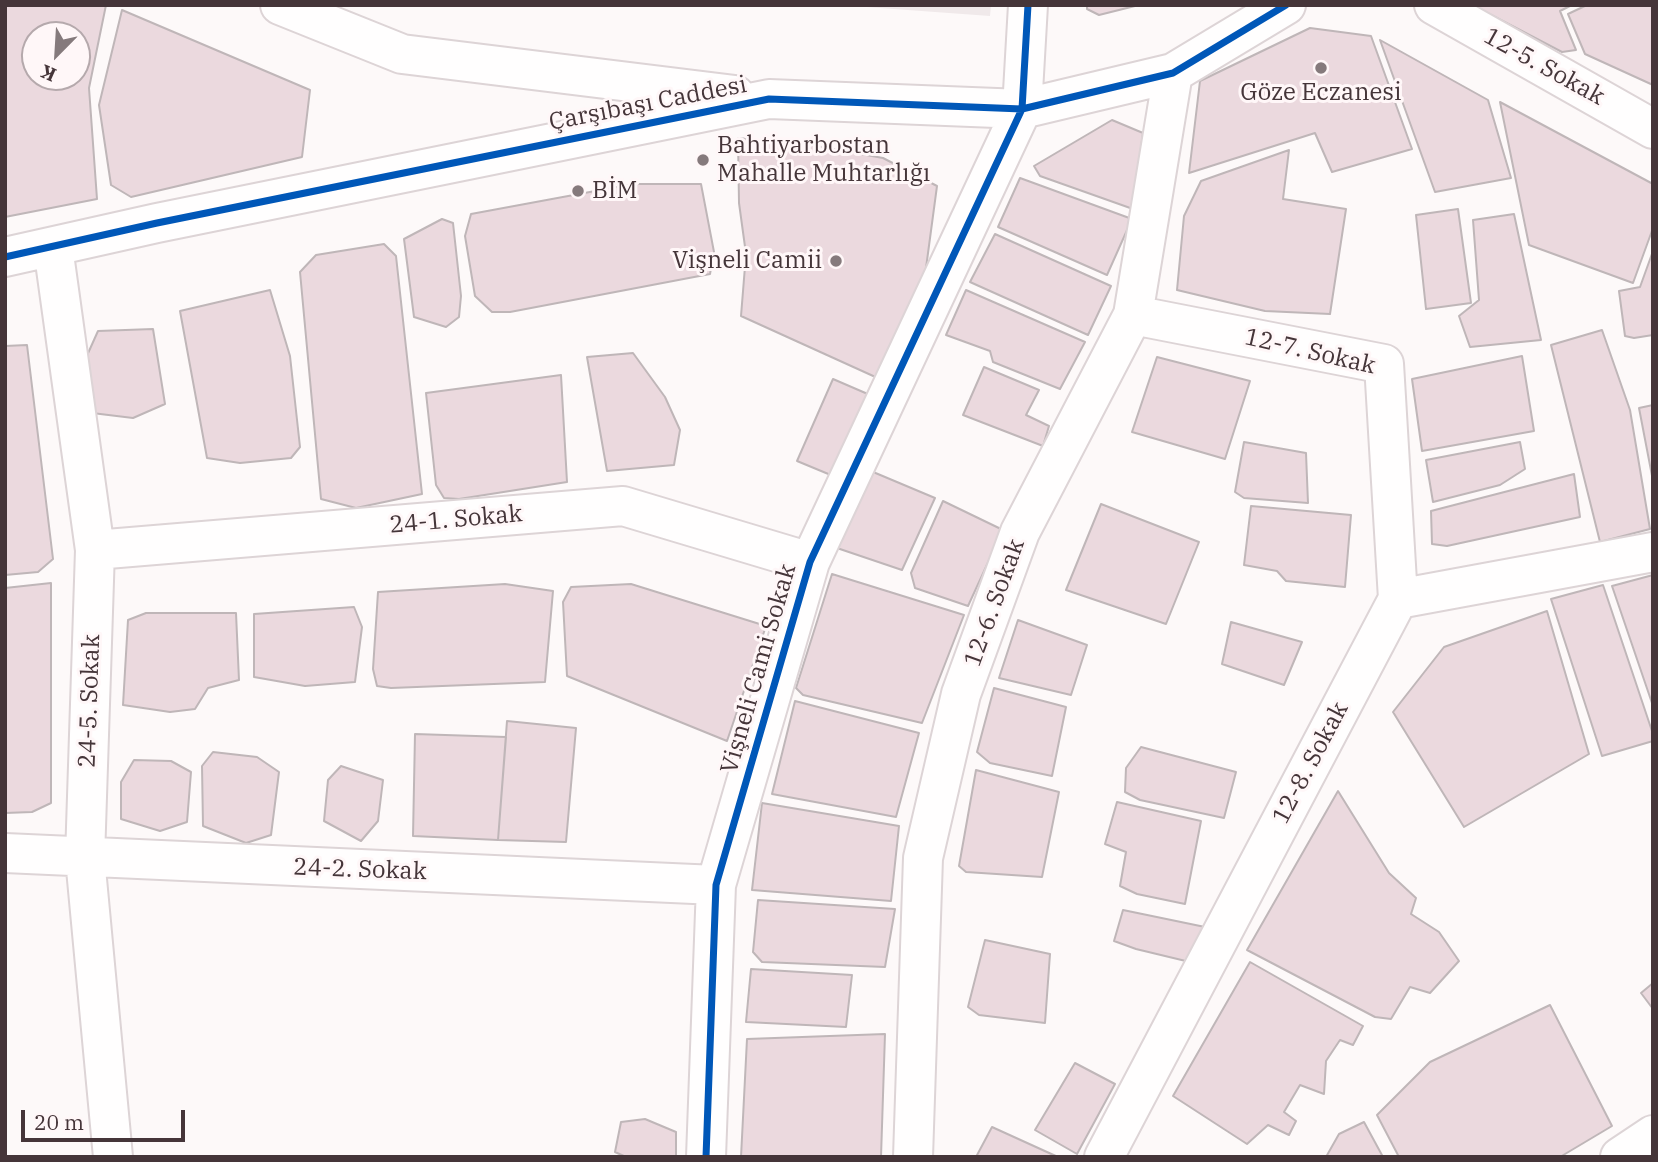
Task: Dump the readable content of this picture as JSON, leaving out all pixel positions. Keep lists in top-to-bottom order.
{
  "streets": {
    "street": [
      "12-5. Sokak",
      "Çarşıbaşı Caddesi",
      "12-7. Sokak",
      "24-1. Sokak",
      "12-6. Sokak",
      "Vişneli Cami Sokak",
      "24-5. Sokak",
      "12-8. Sokak",
      "24-2. Sokak"
    ]
  },
  "crossings": [
    ["Çarşıbaşı Caddesi", "12-6. Sokak"],
    ["Çarşıbaşı Caddesi", "Vişneli Cami Sokak"],
    ["Çarşıbaşı Caddesi", "24-5. Sokak"],
    ["12-7. Sokak", "12-6. Sokak"],
    ["12-7. Sokak", "12-8. Sokak"],
    ["24-1. Sokak", "Vişneli Cami Sokak"],
    ["24-1. Sokak", "24-5. Sokak"],
    ["Vişneli Cami Sokak", "24-2. Sokak"],
    ["24-5. Sokak", "24-2. Sokak"]
  ],
  "places": [
    "Göze Eczanesi",
    "Bahtiyarbostan Mahalle Muhtarlığı",
    "BİM",
    "Vişneli Camii"
  ],
  "scale_bar": "20 m",
  "north": "bottom left"
}
